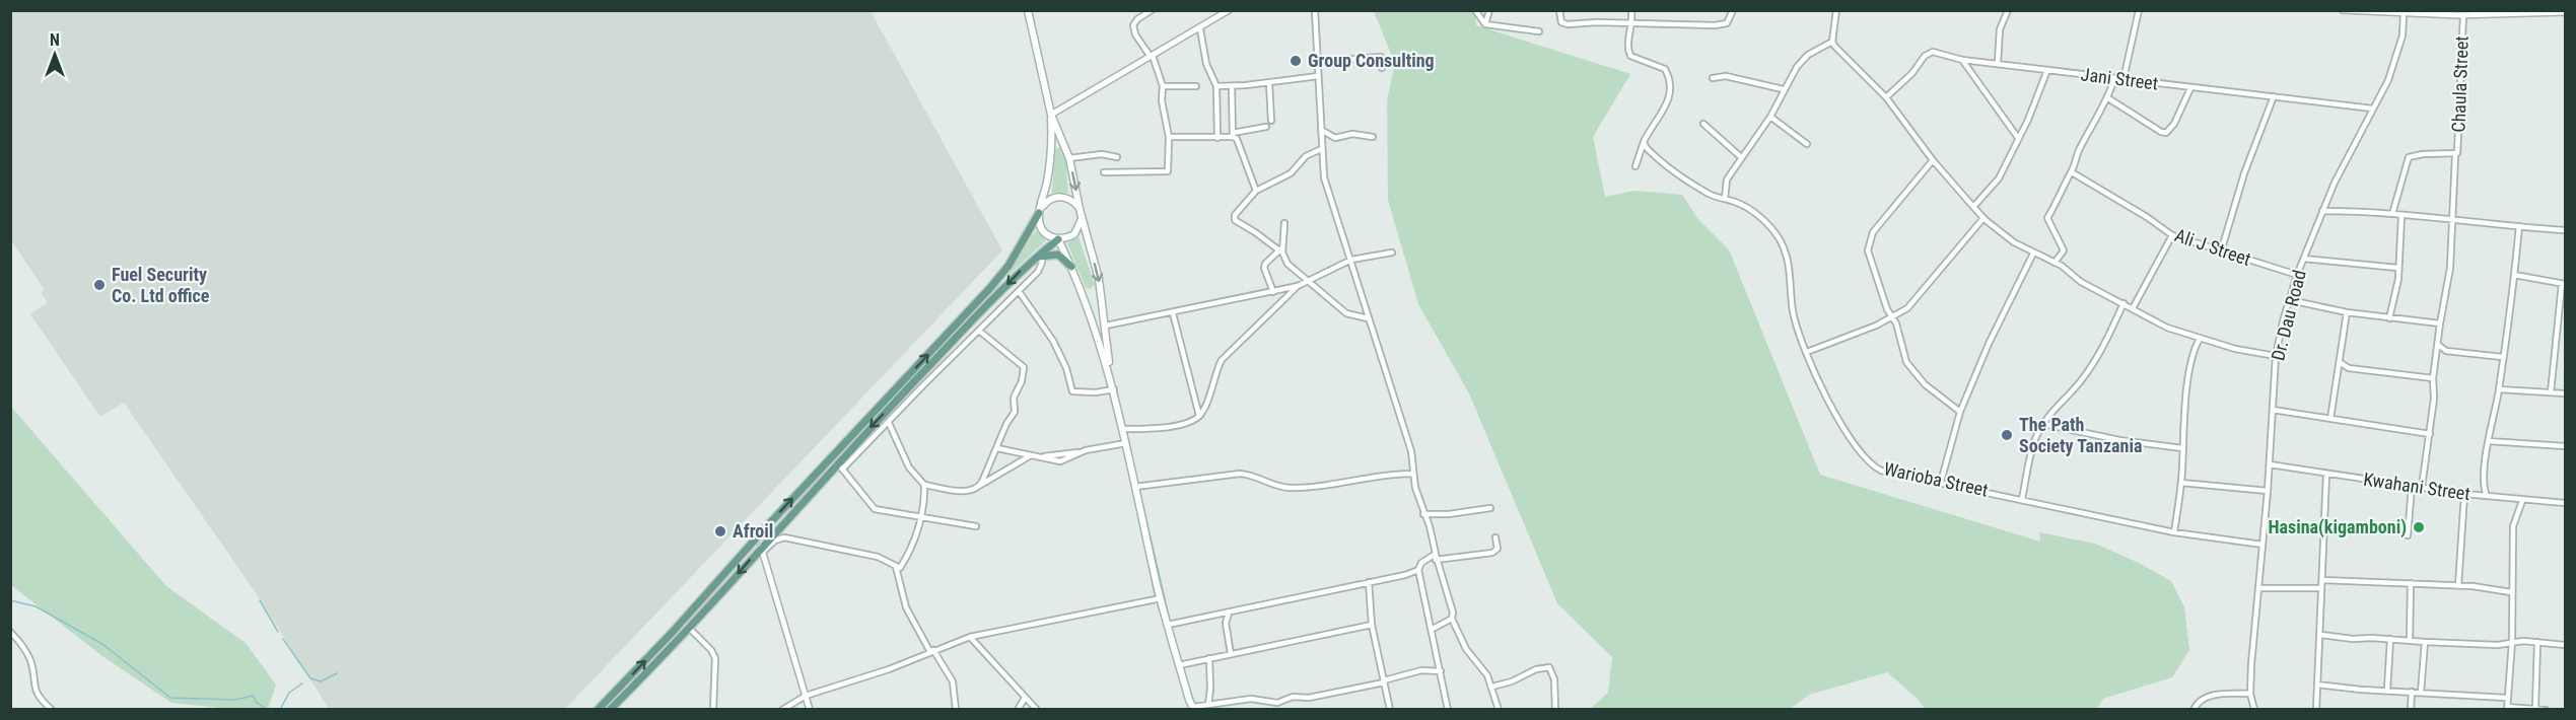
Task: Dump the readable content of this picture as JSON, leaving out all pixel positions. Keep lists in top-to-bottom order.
{
  "streets": {
    "street": [
      "Jani Street",
      "Chaula Street",
      "Ali J Street",
      "Dr. Dau Road",
      "Warioba Street",
      "Kwahani Street"
    ]
  },
  "crossings": [
    ["Jani Street", "Dr. Dau Road"],
    ["Ali J Street", "Dr. Dau Road"],
    ["Dr. Dau Road", "Warioba Street"],
    ["Dr. Dau Road", "Kwahani Street"]
  ],
  "places": [
    "Group Consulting",
    "Fuel Security Co. Ltd office",
    "The Path Society Tanzania",
    "Hasina(kigamboni)",
    "Afroil"
  ],
  "north": "top"
}
